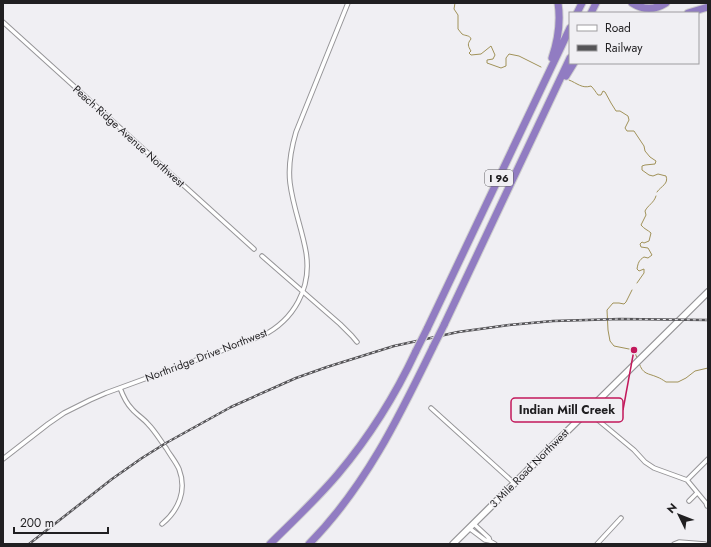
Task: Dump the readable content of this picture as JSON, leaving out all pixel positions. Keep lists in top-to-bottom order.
{
  "streets": {
    "highway": ["I 96"],
    "main road": ["3 Mile Road Northwest"],
    "street": ["Peach Ridge Avenue Northwest", "Northridge Drive Northwest"]
  },
  "places": ["Indian Mill Creek"],
  "legend": ["Road", "Railway"],
  "scale_bar": "200 m",
  "north": "top left"
}
